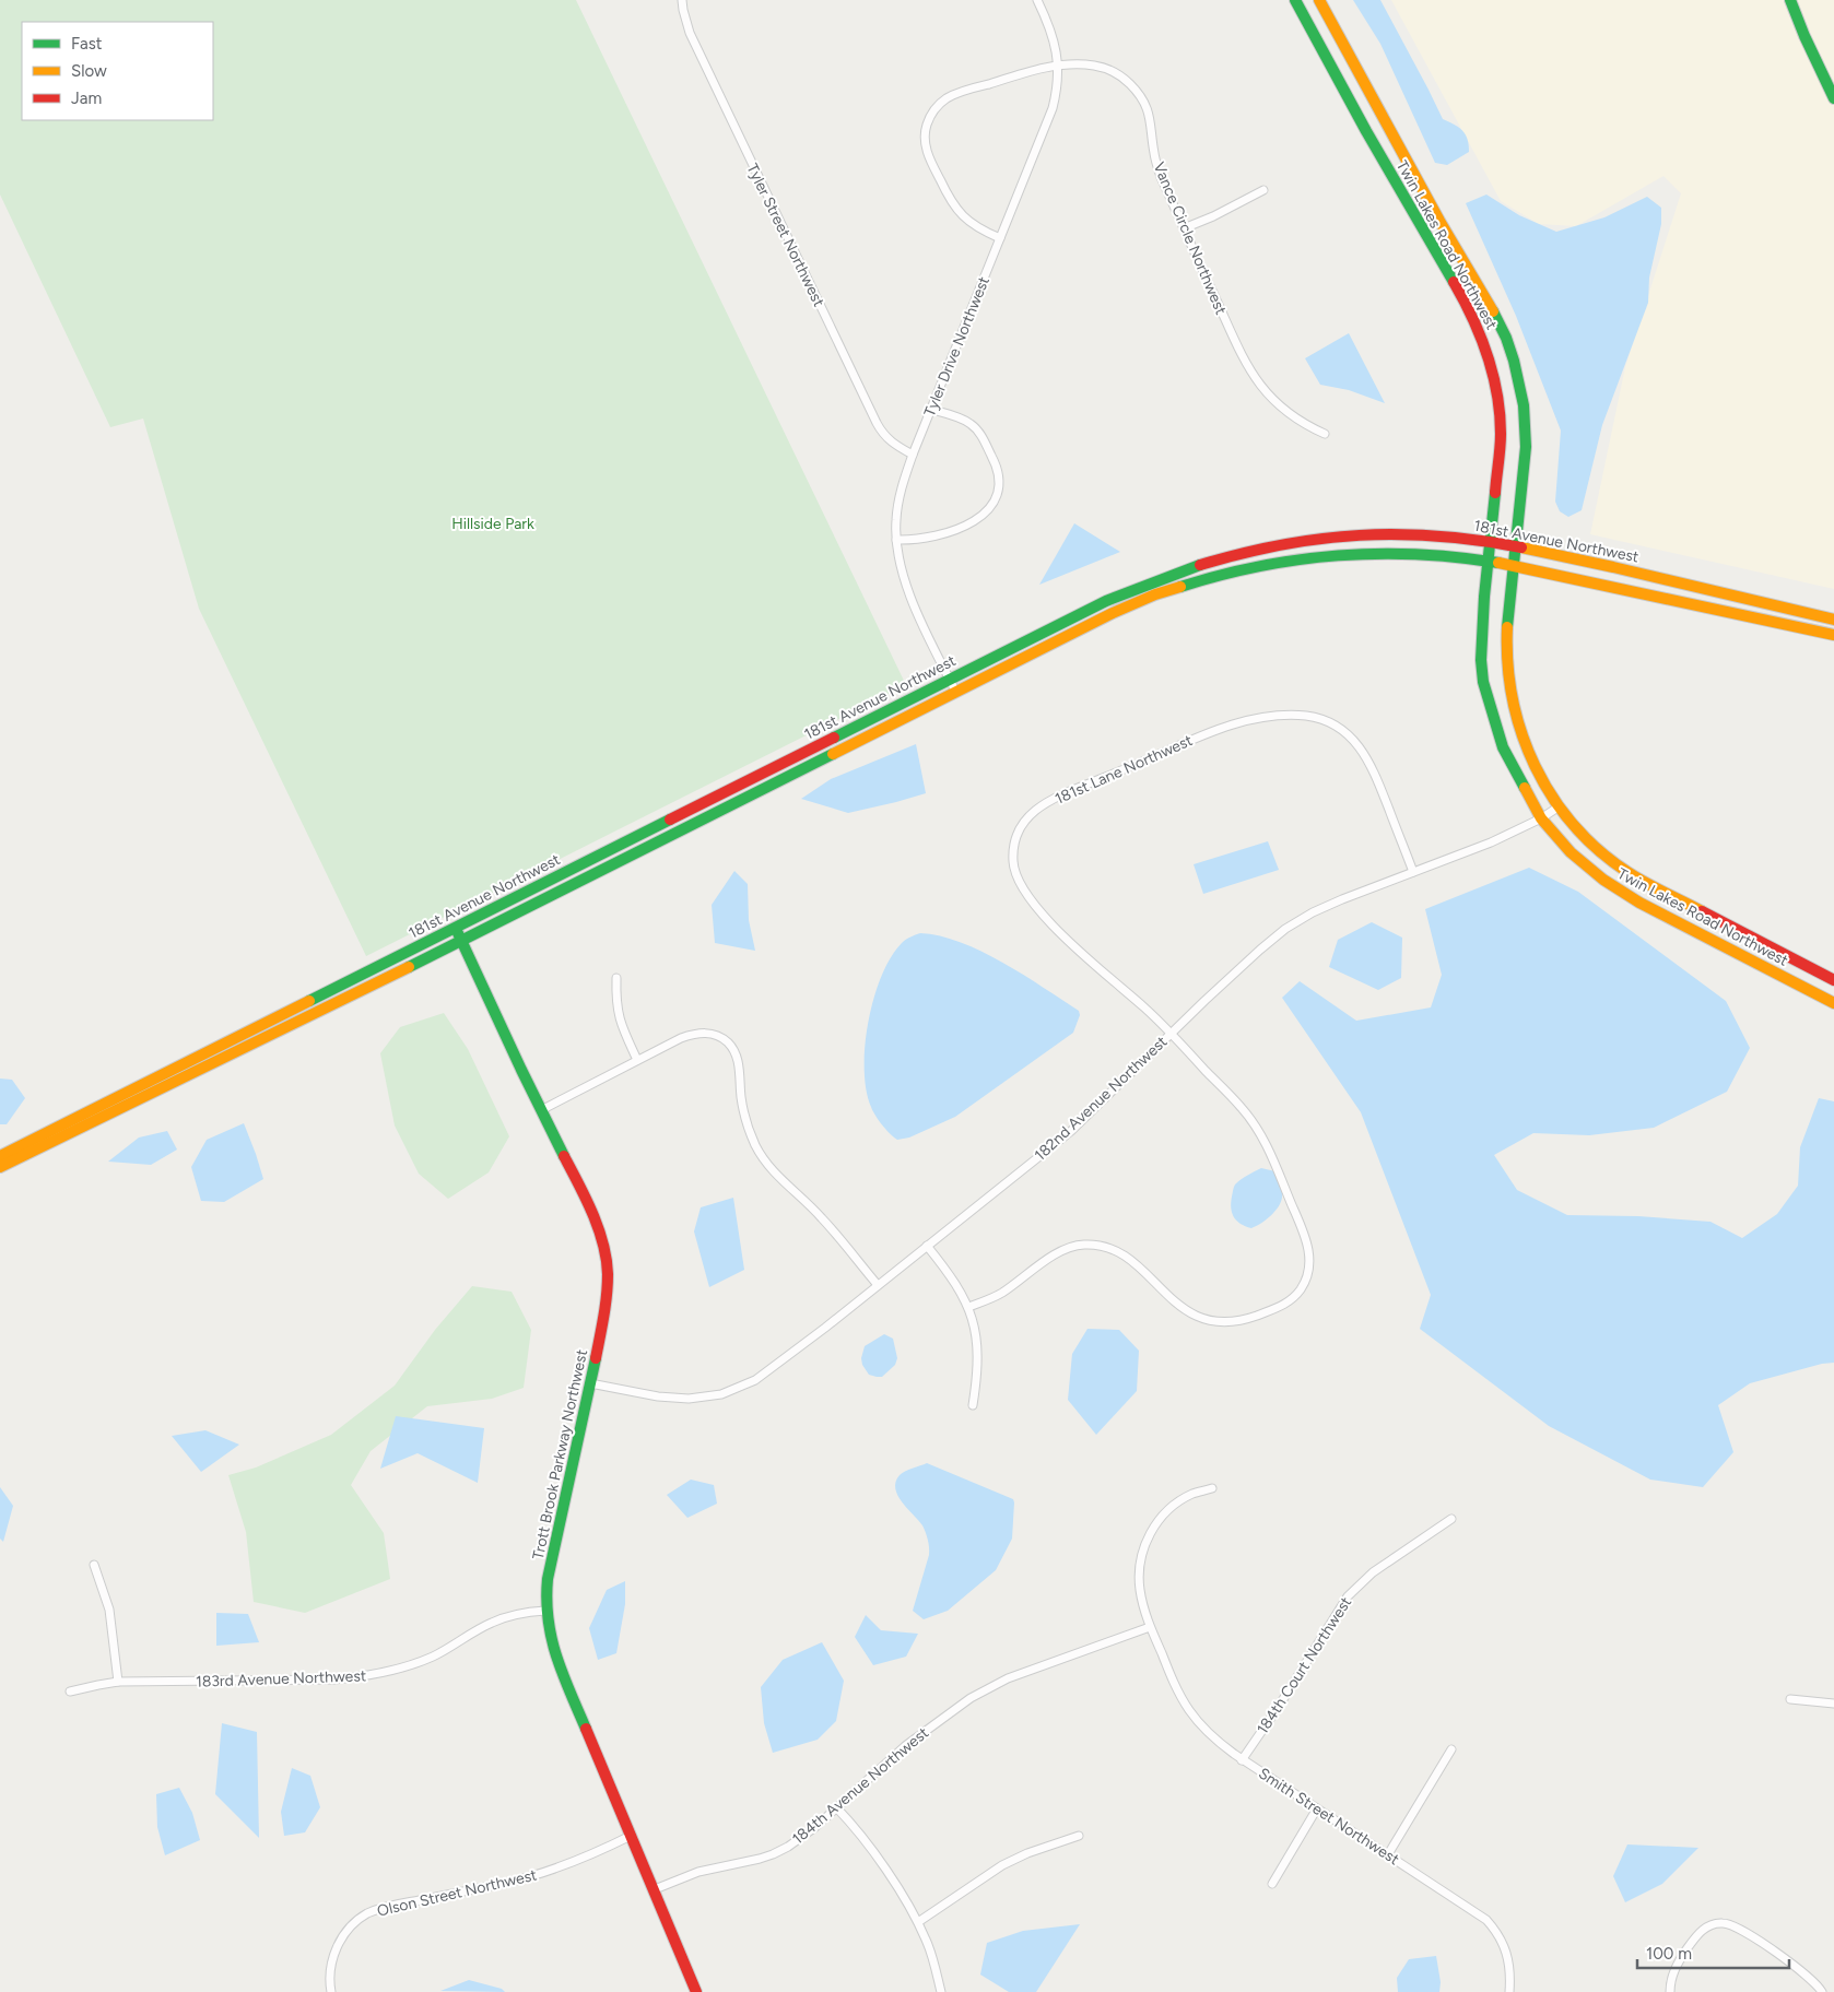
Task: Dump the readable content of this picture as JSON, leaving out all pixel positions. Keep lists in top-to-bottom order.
{
  "streets": {
    "main road": ["Twin Lakes Road Northwest", "181st Avenue Northwest", "Trott Brook Parkway Northwest"],
    "street": [
      "Tyler Street Northwest",
      "Vance Circle Northwest",
      "Tyler Drive Northwest",
      "181st Lane Northwest",
      "182nd Avenue Northwest",
      "184th Court Northwest",
      "183rd Avenue Northwest",
      "184th Avenue Northwest",
      "Smith Street Northwest",
      "Olson Street Northwest"
    ]
  },
  "crossings": [
    ["Tyler Street Northwest", "Tyler Drive Northwest"],
    ["Vance Circle Northwest", "Tyler Drive Northwest"],
    ["Twin Lakes Road Northwest", "181st Avenue Northwest"],
    ["Twin Lakes Road Northwest", "182nd Avenue Northwest"],
    ["Tyler Drive Northwest", "181st Avenue Northwest"],
    ["181st Avenue Northwest", "Trott Brook Parkway Northwest"],
    ["181st Lane Northwest", "182nd Avenue Northwest"],
    ["182nd Avenue Northwest", "Trott Brook Parkway Northwest"],
    ["Trott Brook Parkway Northwest", "183rd Avenue Northwest"],
    ["Trott Brook Parkway Northwest", "184th Avenue Northwest"],
    ["Trott Brook Parkway Northwest", "Olson Street Northwest"],
    ["184th Court Northwest", "Smith Street Northwest"],
    ["184th Avenue Northwest", "Smith Street Northwest"]
  ],
  "parks": ["Hillside Park"],
  "legend": ["Fast", "Slow", "Jam"],
  "scale_bar": "100 m"
}
